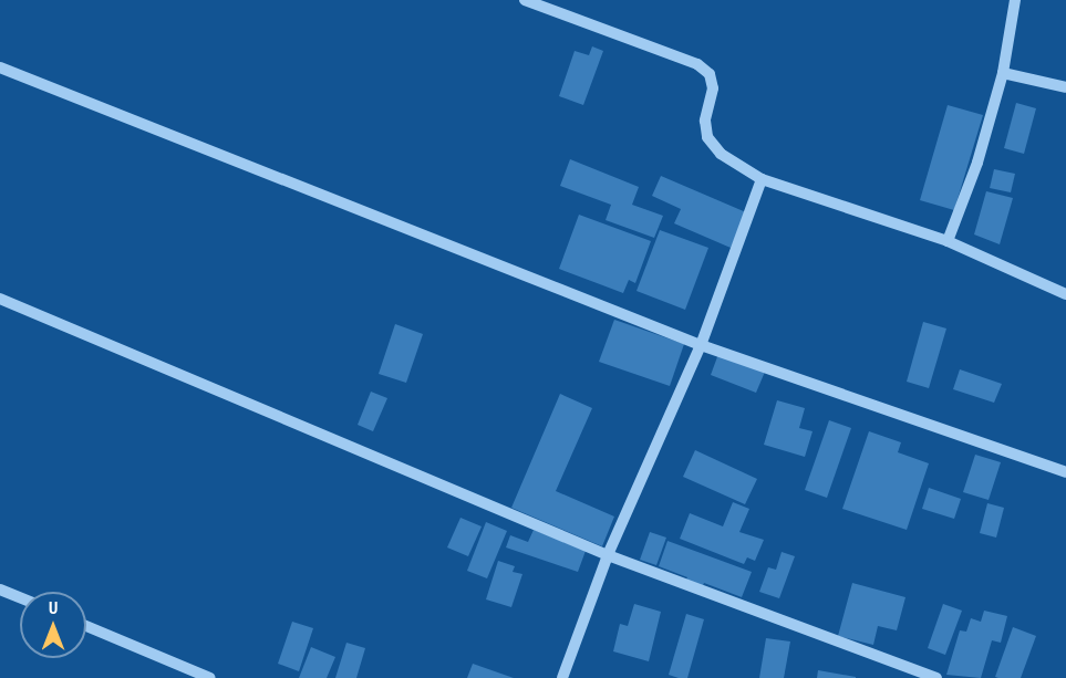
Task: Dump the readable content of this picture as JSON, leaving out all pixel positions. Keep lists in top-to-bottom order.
{
  "north": "top"
}
